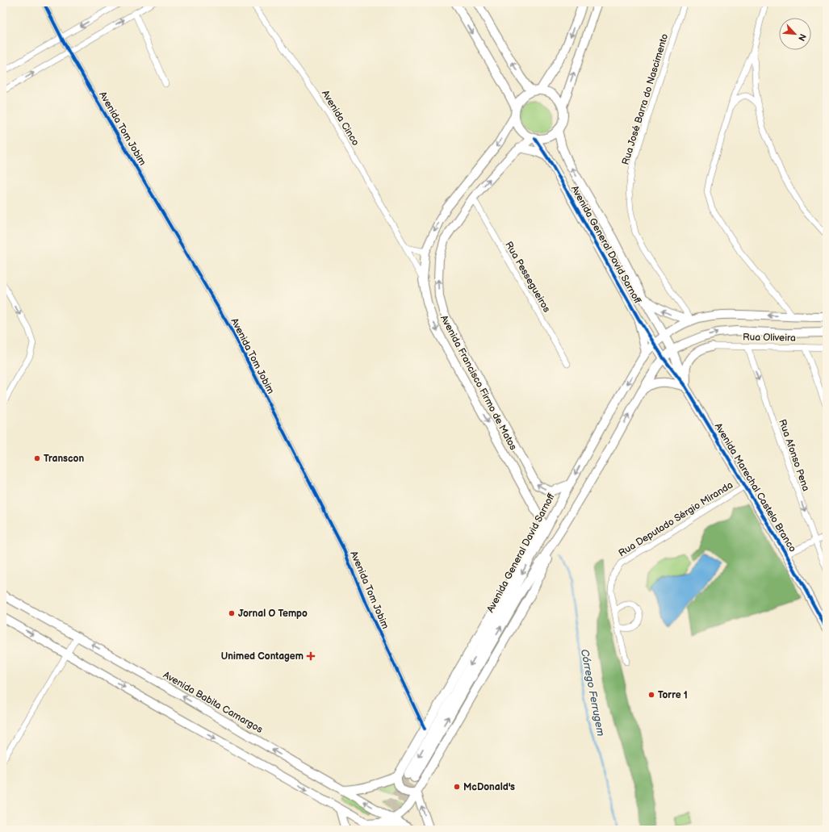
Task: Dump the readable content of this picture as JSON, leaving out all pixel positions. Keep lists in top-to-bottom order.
{
  "streets": {
    "main road": [
      "Avenida General David Sarnoff",
      "Avenida Francisco Firmo de Matos",
      "Avenida Marechal Castelo Branco",
      "Avenida Babita Camargos"
    ],
    "street": [
      "Rua José Barra do Nascimento",
      "Avenida Cinco",
      "Avenida Tom Jobim",
      "Rua Pessegueiros",
      "Rua Oliveira",
      "Rua Afonso Pena",
      "Rua Deputado Sérgio Miranda"
    ]
  },
  "crossings": [
    ["Avenida Cinco", "Avenida Francisco Firmo de Matos"],
    ["Avenida General David Sarnoff", "Avenida Francisco Firmo de Matos"],
    ["Avenida General David Sarnoff", "Avenida Marechal Castelo Branco"],
    ["Rua Pessegueiros", "Avenida Francisco Firmo de Matos"],
    ["Rua Oliveira", "Rua Afonso Pena"],
    ["Avenida Marechal Castelo Branco", "Rua Deputado Sérgio Miranda"]
  ],
  "one_way": ["Rua Afonso Pena"],
  "water": ["Córrego Ferrugem"],
  "places": {
    "other": [
      "Transcon",
      "Jornal O Tempo",
      "Torre 1",
      "McDonald's"
    ],
    "health": ["Unimed Contagem"]
  },
  "north": "bottom right"
}
